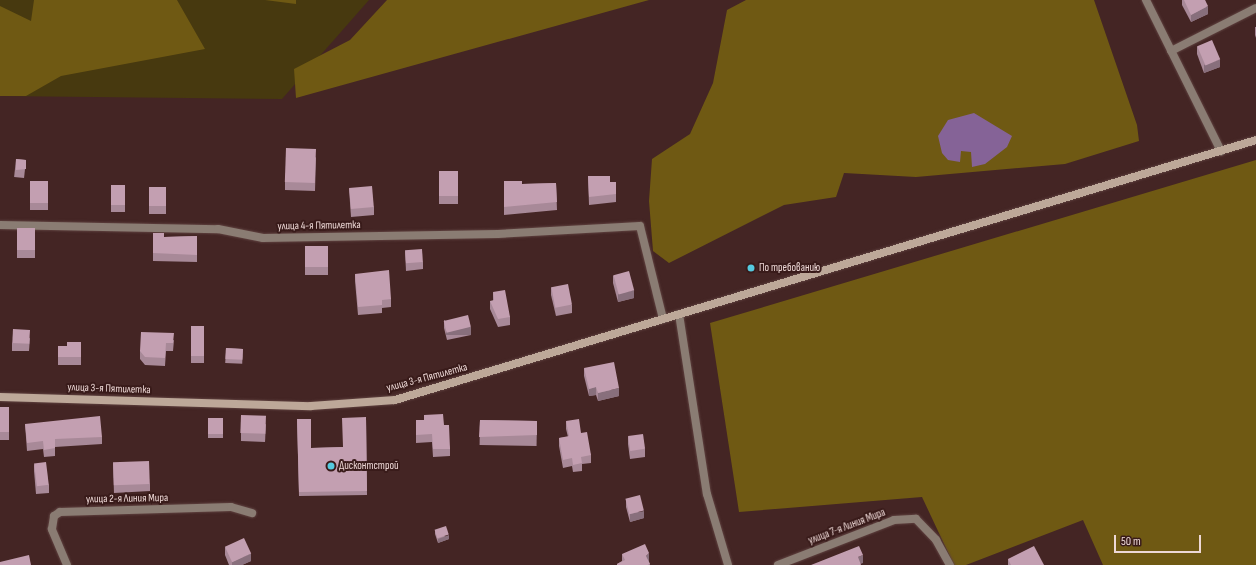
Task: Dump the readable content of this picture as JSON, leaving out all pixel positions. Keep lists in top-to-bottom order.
{
  "streets": {
    "main road": ["улица 3-я Пятилетка"],
    "street": ["улица 4-я Пятилетка", "улица 2-я Линия Мира", "улица 7-я Линия Мира"]
  },
  "crossings": [
    ["улица 4-я Пятилетка", "улица 3-я Пятилетка"]
  ],
  "places": ["По требованию", "Дисконтстрой"],
  "scale_bar": "50 m"
}
